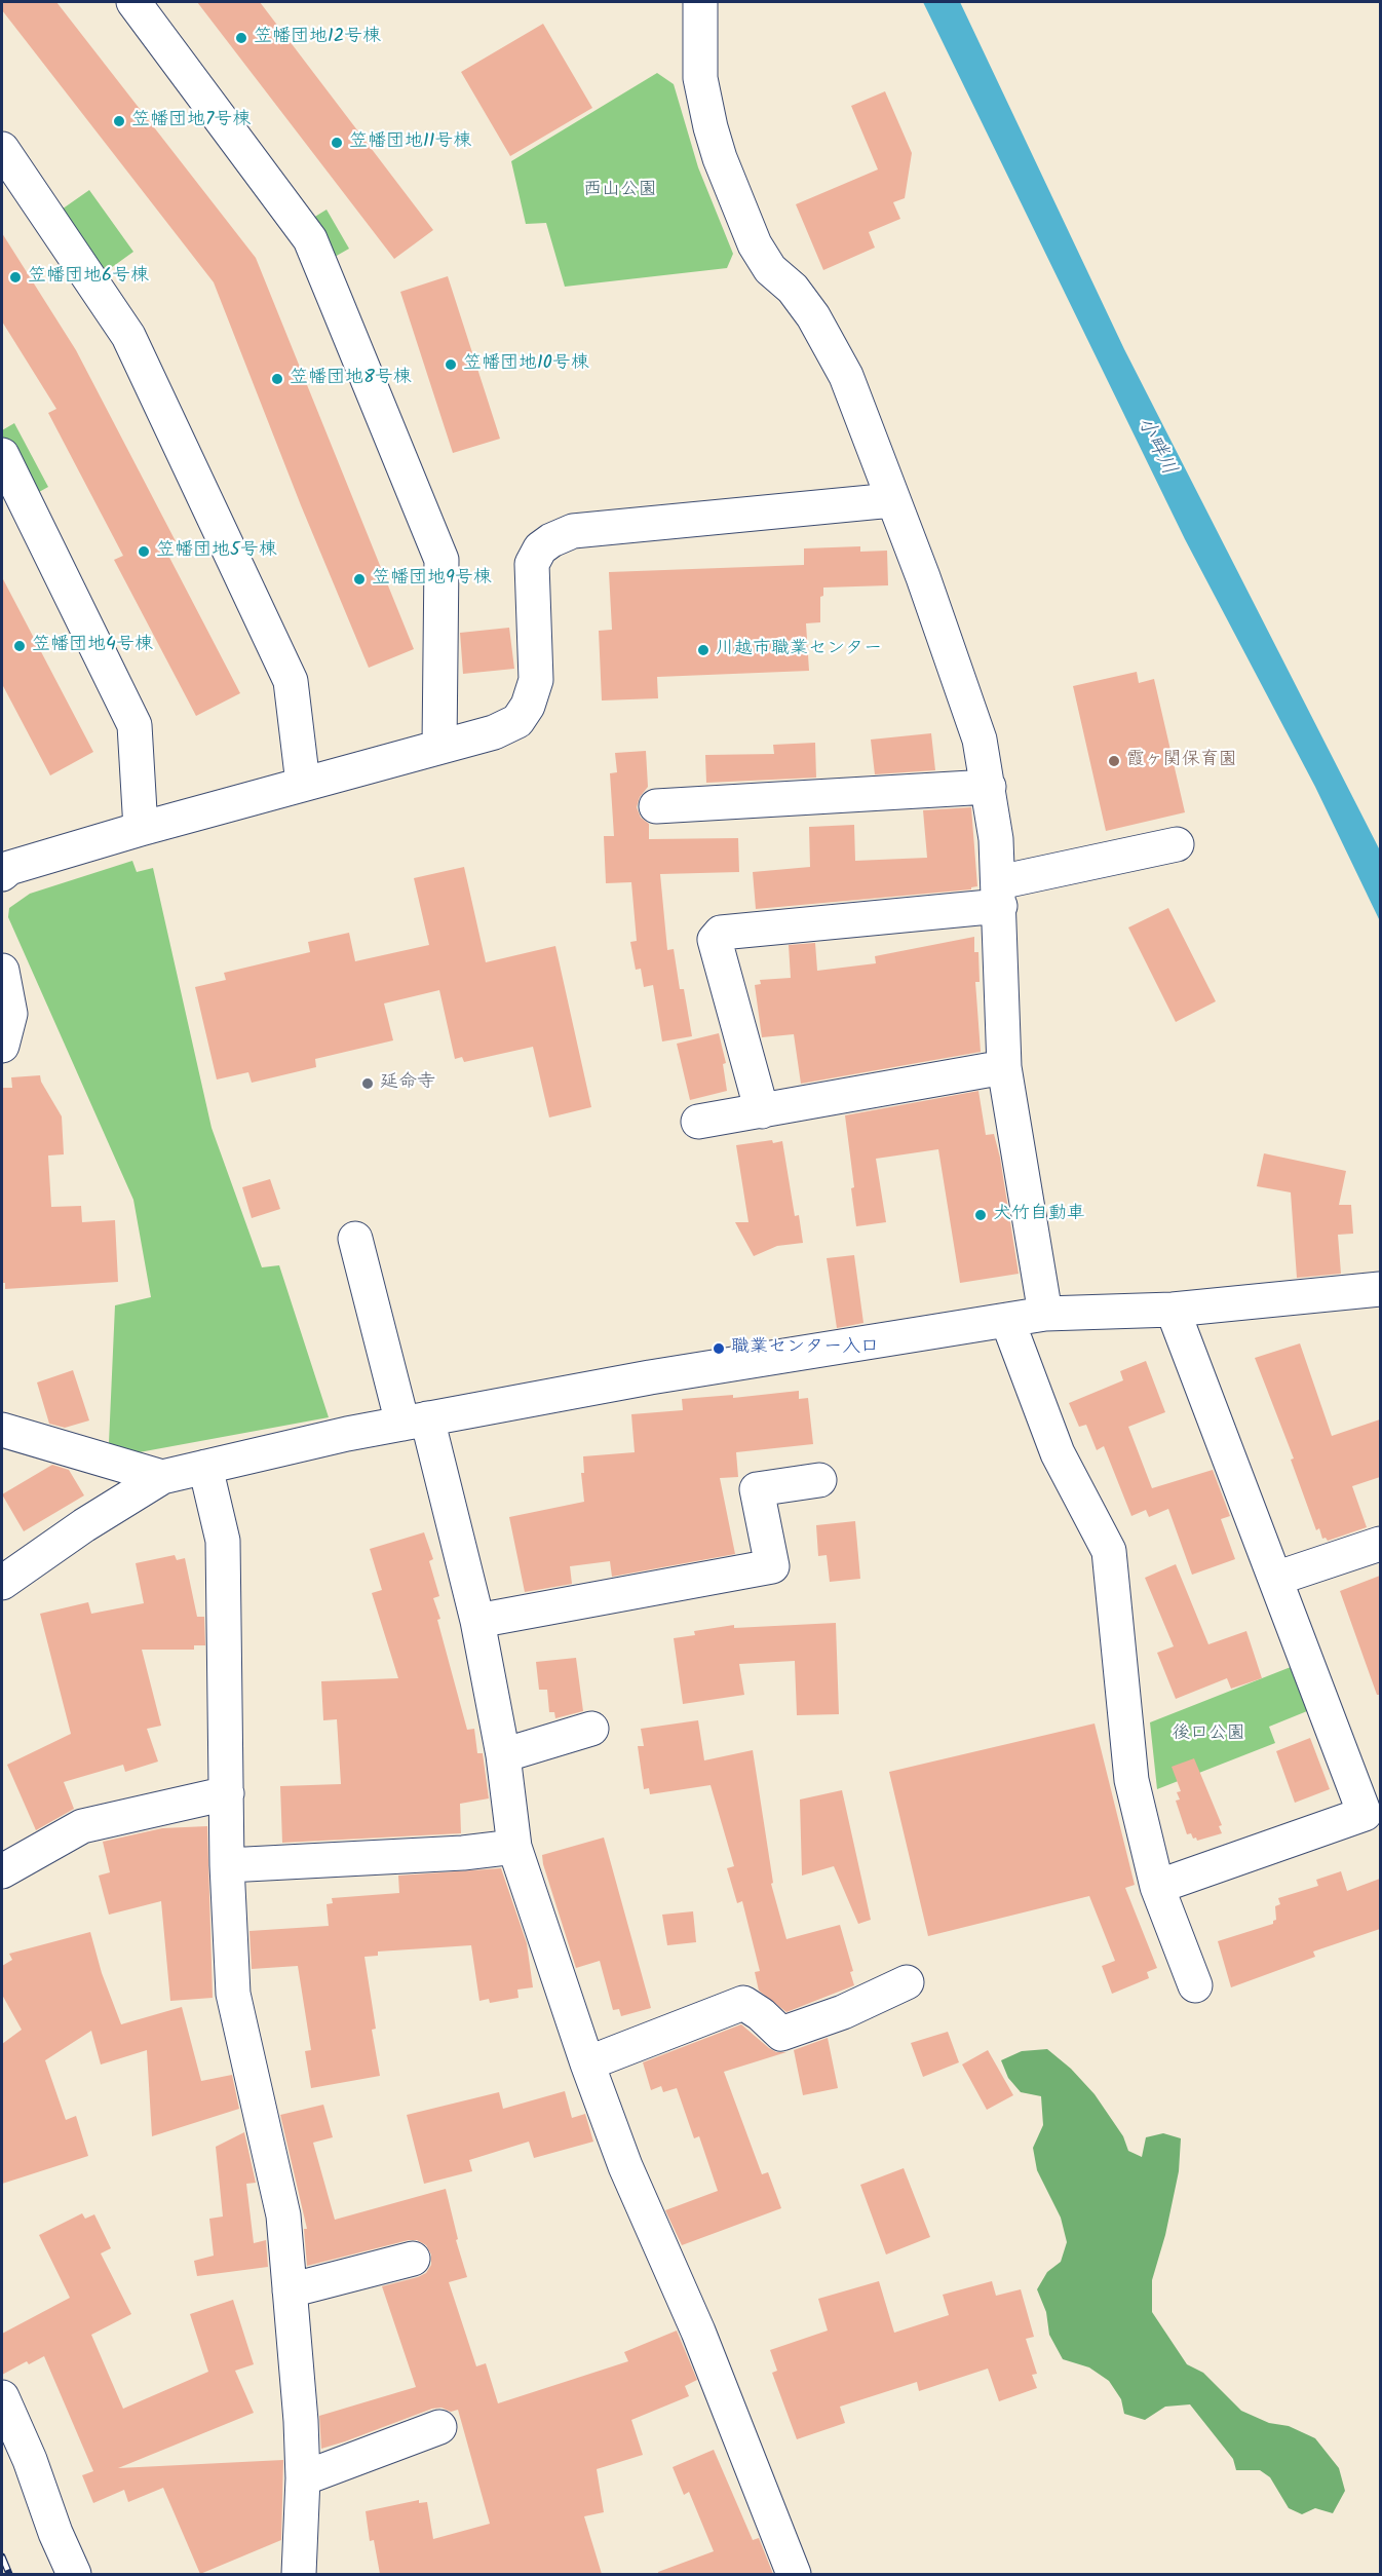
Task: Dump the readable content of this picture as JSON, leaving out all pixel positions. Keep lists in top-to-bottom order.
{
  "water": ["小畔川"],
  "parks": ["西山公園", "後口公園"],
  "places": [
    "笠幡団地12号棟",
    "笠幡団地7号棟",
    "笠幡団地11号棟",
    "笠幡団地6号棟",
    "笠幡団地10号棟",
    "笠幡団地8号棟",
    "笠幡団地5号棟",
    "笠幡団地9号棟",
    "笠幡団地4号棟",
    "川越市職業センター",
    "霞ヶ関保育園",
    "延命寺",
    "犬竹自動車",
    "職業センター入口"
  ]
}
